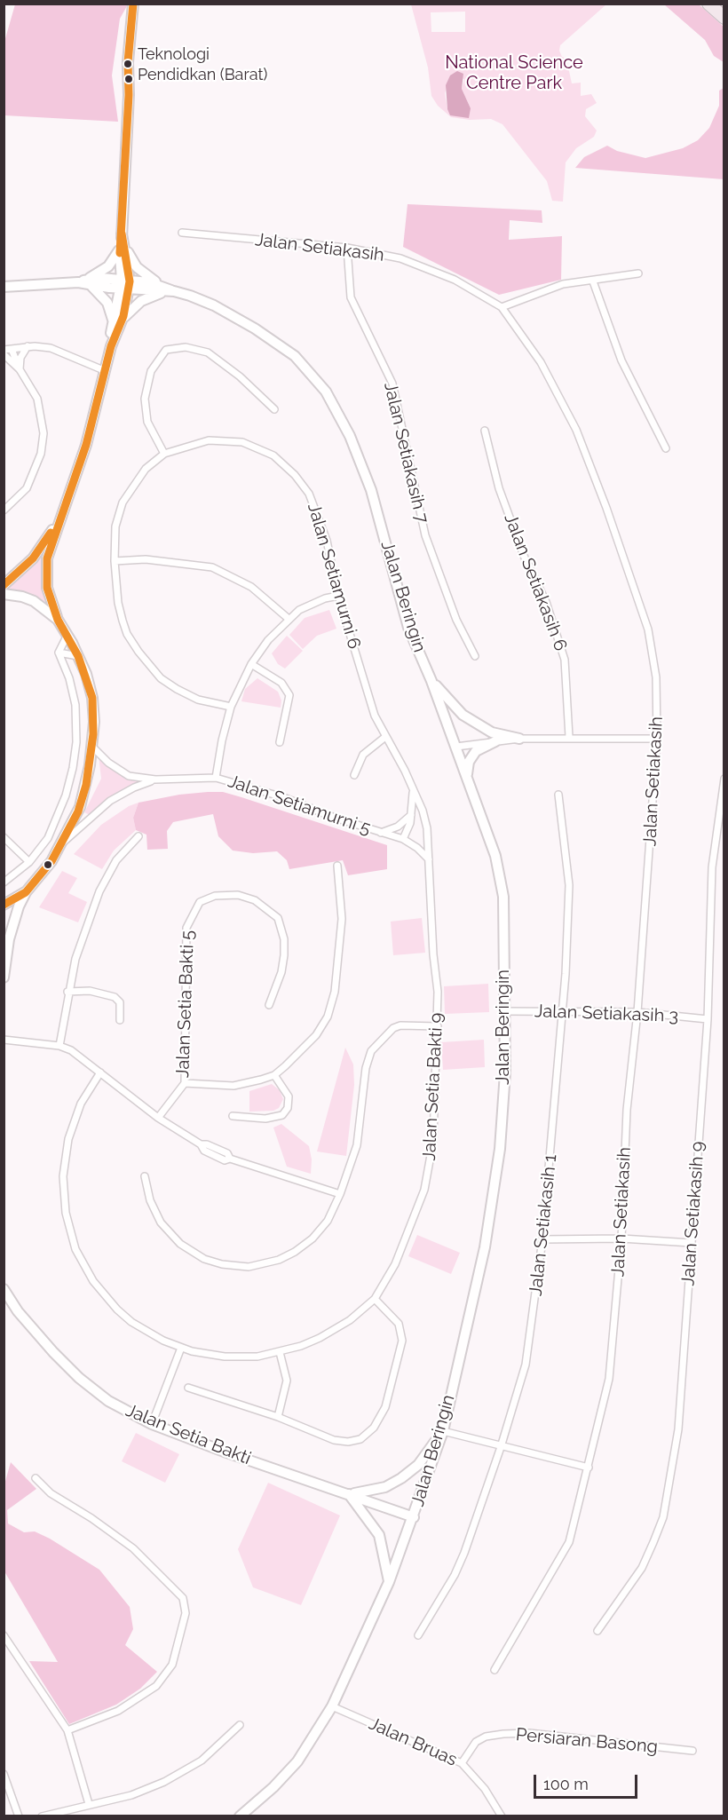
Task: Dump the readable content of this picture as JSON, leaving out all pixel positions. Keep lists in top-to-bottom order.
{
  "streets": {
    "street": [
      "Jalan Setiakasih",
      "Jalan Setiakasih 7",
      "Jalan Setiamurni 6",
      "Jalan Setiakasih 6",
      "Jalan Beringin",
      "Jalan Setiamurni 5",
      "Jalan Setia Bakti 5",
      "Jalan Setiakasih 3",
      "Jalan Setia Bakti 9",
      "Jalan Setiakasih 9",
      "Jalan Setiakasih 1",
      "Jalan Setia Bakti",
      "Persiaran Basong",
      "Jalan Bruas"
    ]
  },
  "crossings": [
    ["Jalan Setiakasih", "Jalan Setiakasih 7"],
    ["Jalan Setiakasih", "Jalan Setiakasih 3"],
    ["Jalan Setiamurni 6", "Jalan Setiamurni 5"],
    ["Jalan Setiamurni 6", "Jalan Setia Bakti 9"],
    ["Jalan Beringin", "Jalan Setiakasih 3"],
    ["Jalan Beringin", "Jalan Setia Bakti"],
    ["Jalan Beringin", "Jalan Bruas"],
    ["Jalan Setiamurni 5", "Jalan Setia Bakti 9"],
    ["Jalan Setiakasih 3", "Jalan Setiakasih 9"],
    ["Jalan Setiakasih 3", "Jalan Setiakasih 1"],
    ["Persiaran Basong", "Jalan Bruas"]
  ],
  "parks": ["National Science Centre Park"],
  "places": ["Teknologi Pendidkan (Barat)"],
  "scale_bar": "100 m"
}
